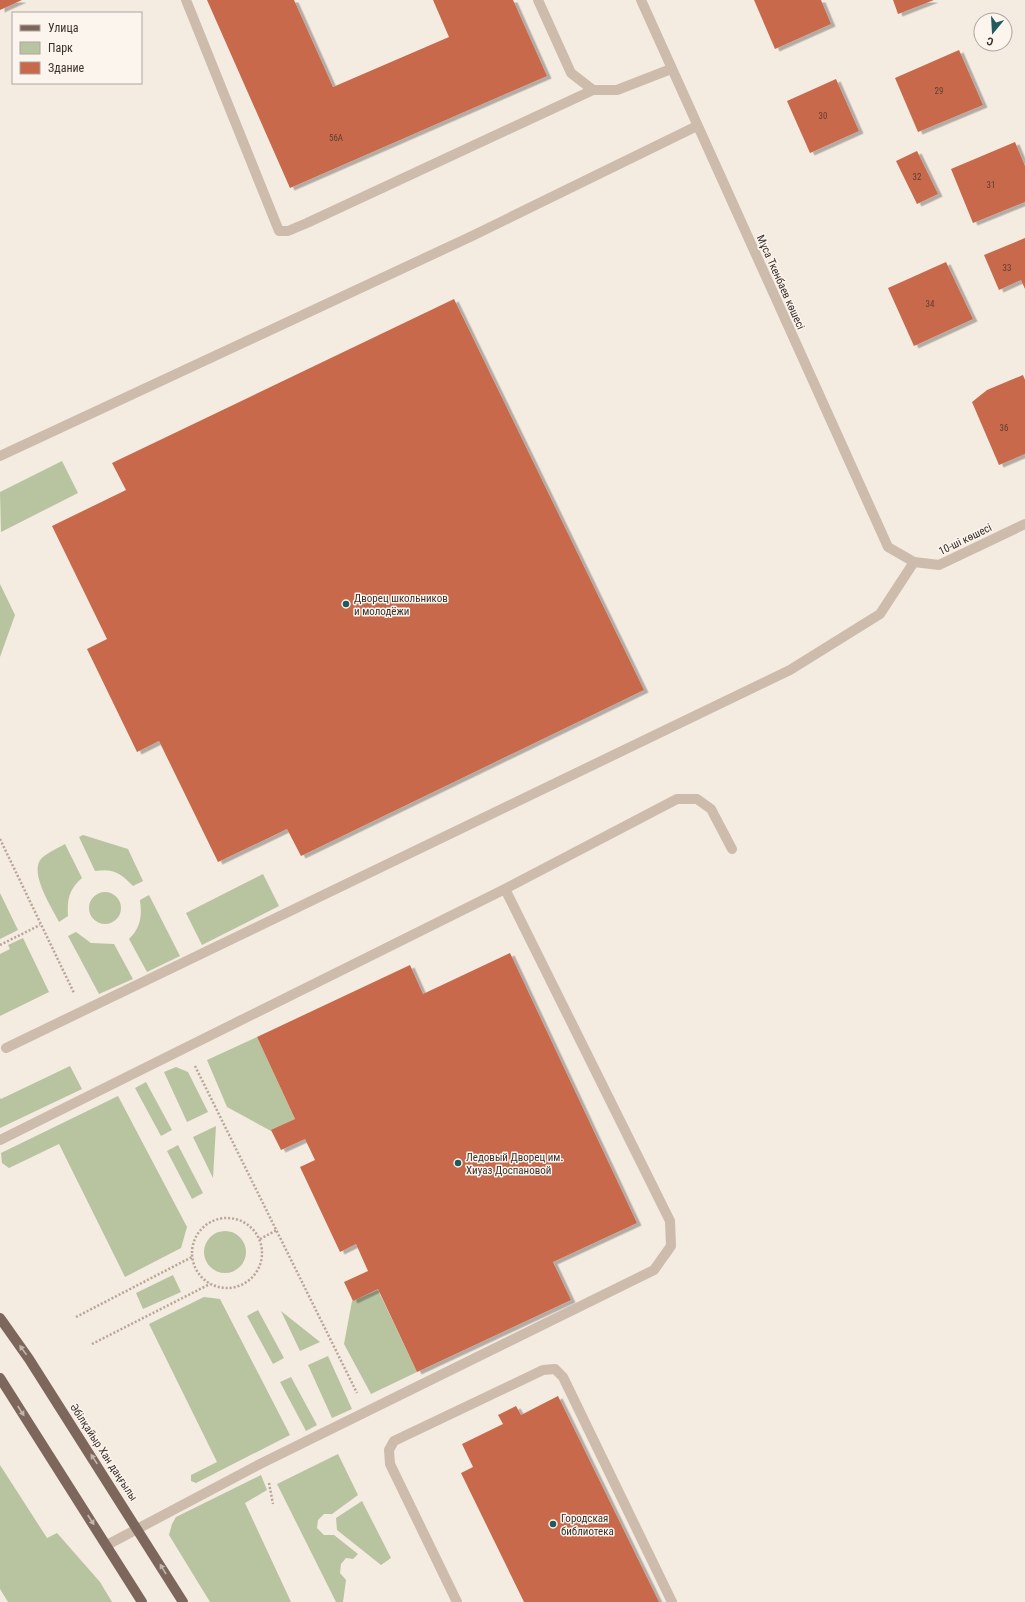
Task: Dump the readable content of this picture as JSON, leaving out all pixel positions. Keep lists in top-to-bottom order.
{
  "streets": {
    "main road": ["Әбілқайыр Хан даңғылы"],
    "street": ["Мұса Ткенбаев көшесі", "10-ші көшесі"]
  },
  "crossings": [
    ["Мұса Ткенбаев көшесі", "10-ші көшесі"]
  ],
  "places": ["Дворец школьников и молодёжи", "Ледовый Дворец им. Хиуаз Доспановой", "Городская библиотека"],
  "house_numbers": [
    "29",
    "30",
    "56А",
    "32",
    "31",
    "33",
    "34",
    "36"
  ],
  "legend": ["Улица", "Парк", "Здание"],
  "north": "bottom"
}
